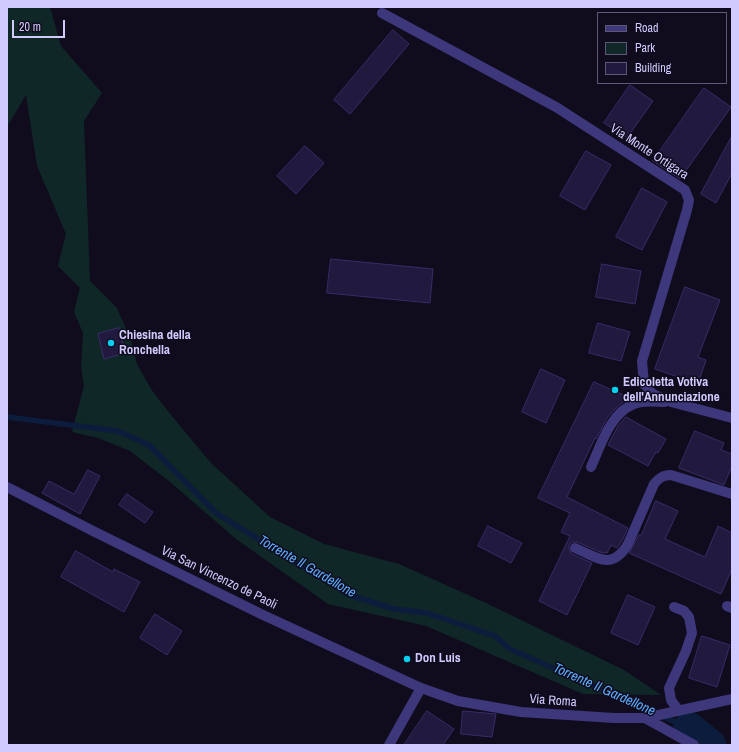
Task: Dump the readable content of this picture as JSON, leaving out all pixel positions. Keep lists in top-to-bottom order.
{
  "streets": {
    "street": ["Via Monte Ortigara", "Via San Vincenzo de Paoli", "Via Roma"]
  },
  "crossings": [
    ["Via San Vincenzo de Paoli", "Via Roma"]
  ],
  "water": ["Torrente Il Gardellone"],
  "places": ["Chiesina della Ronchella", "Edicoletta Votiva dell'Annunciazione", "Don Luis"],
  "legend": ["Road", "Park", "Building"],
  "scale_bar": "20 m"
}
